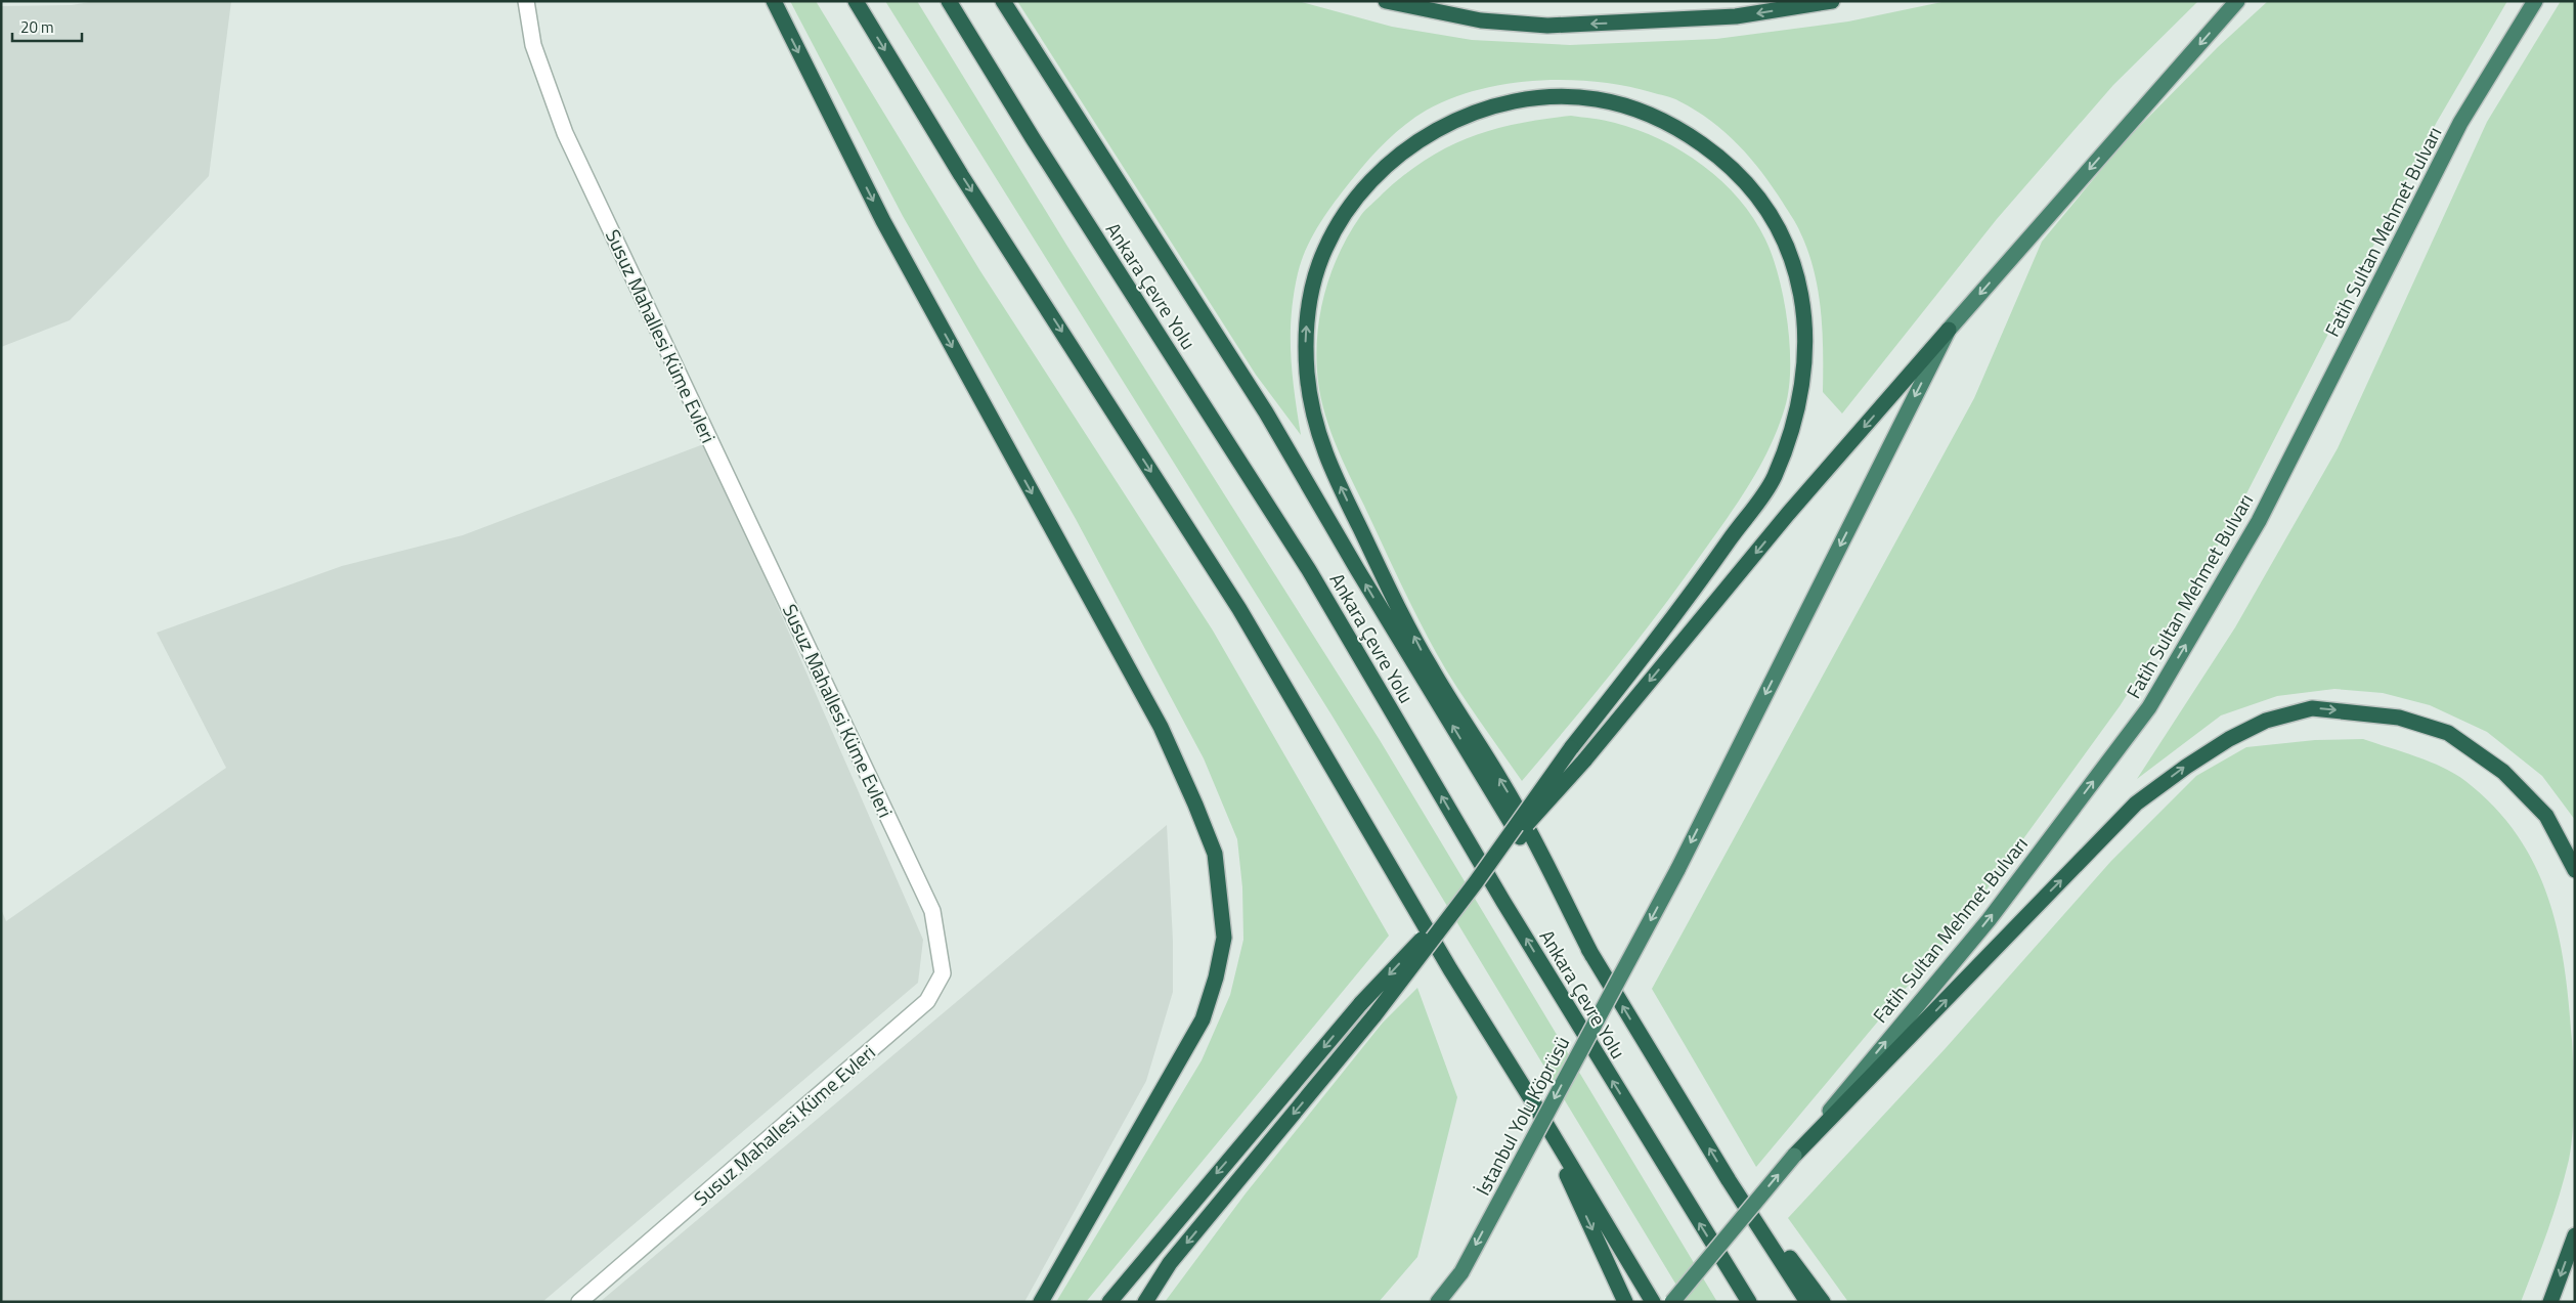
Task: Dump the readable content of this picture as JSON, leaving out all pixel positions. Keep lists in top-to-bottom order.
{
  "streets": {
    "highway": ["Fatih Sultan Mehmet Bulvarı", "Ankara Çevre Yolu", "İstanbul Yolu Köprüsü"],
    "street": ["Susuz Mahallesi Küme Evleri"]
  },
  "one_way": ["Fatih Sultan Mehmet Bulvarı"],
  "scale_bar": "20 m"
}
